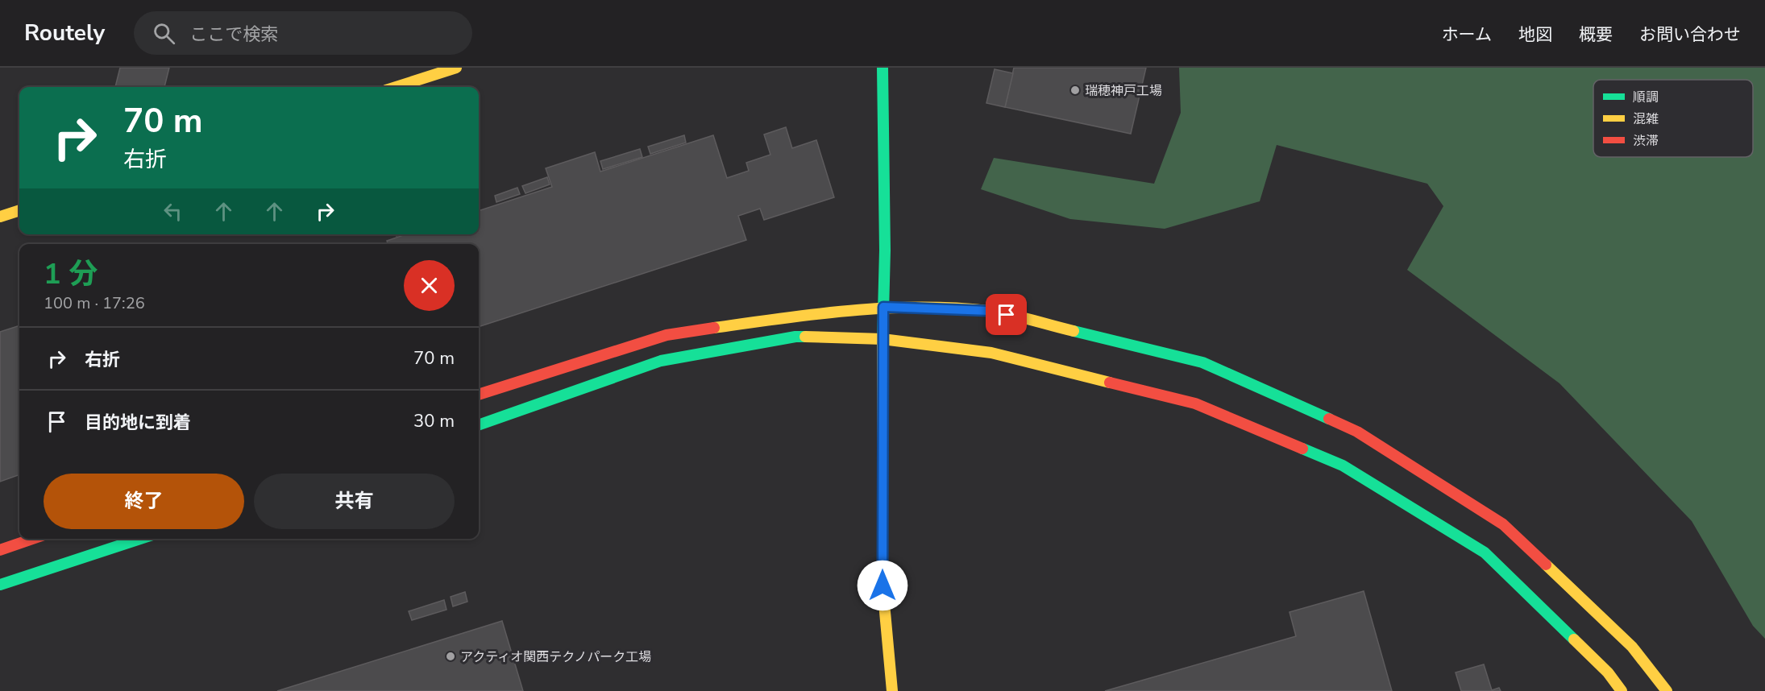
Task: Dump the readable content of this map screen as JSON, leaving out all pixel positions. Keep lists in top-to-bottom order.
{
  "places": ["瑞穂神戸工場", "アクティオ関西テクノパーク工場"],
  "legend": ["順調", "混雑", "渋滞"],
  "page": {
    "header": "Routely",
    "search": "ここで検索",
    "nav": [
      "ホーム",
      "地図",
      "概要",
      "お問い合わせ"
    ],
    "turn": ["70 m", "右折"],
    "heading": ["1 分", "100 m · 17:26"],
    "list": [
      {
        "name": "右折",
        "value": "70 m"
      },
      {
        "name": "目的地に到着",
        "value": "30 m"
      }
    ],
    "buttons": ["終了", "共有"]
  }
}
